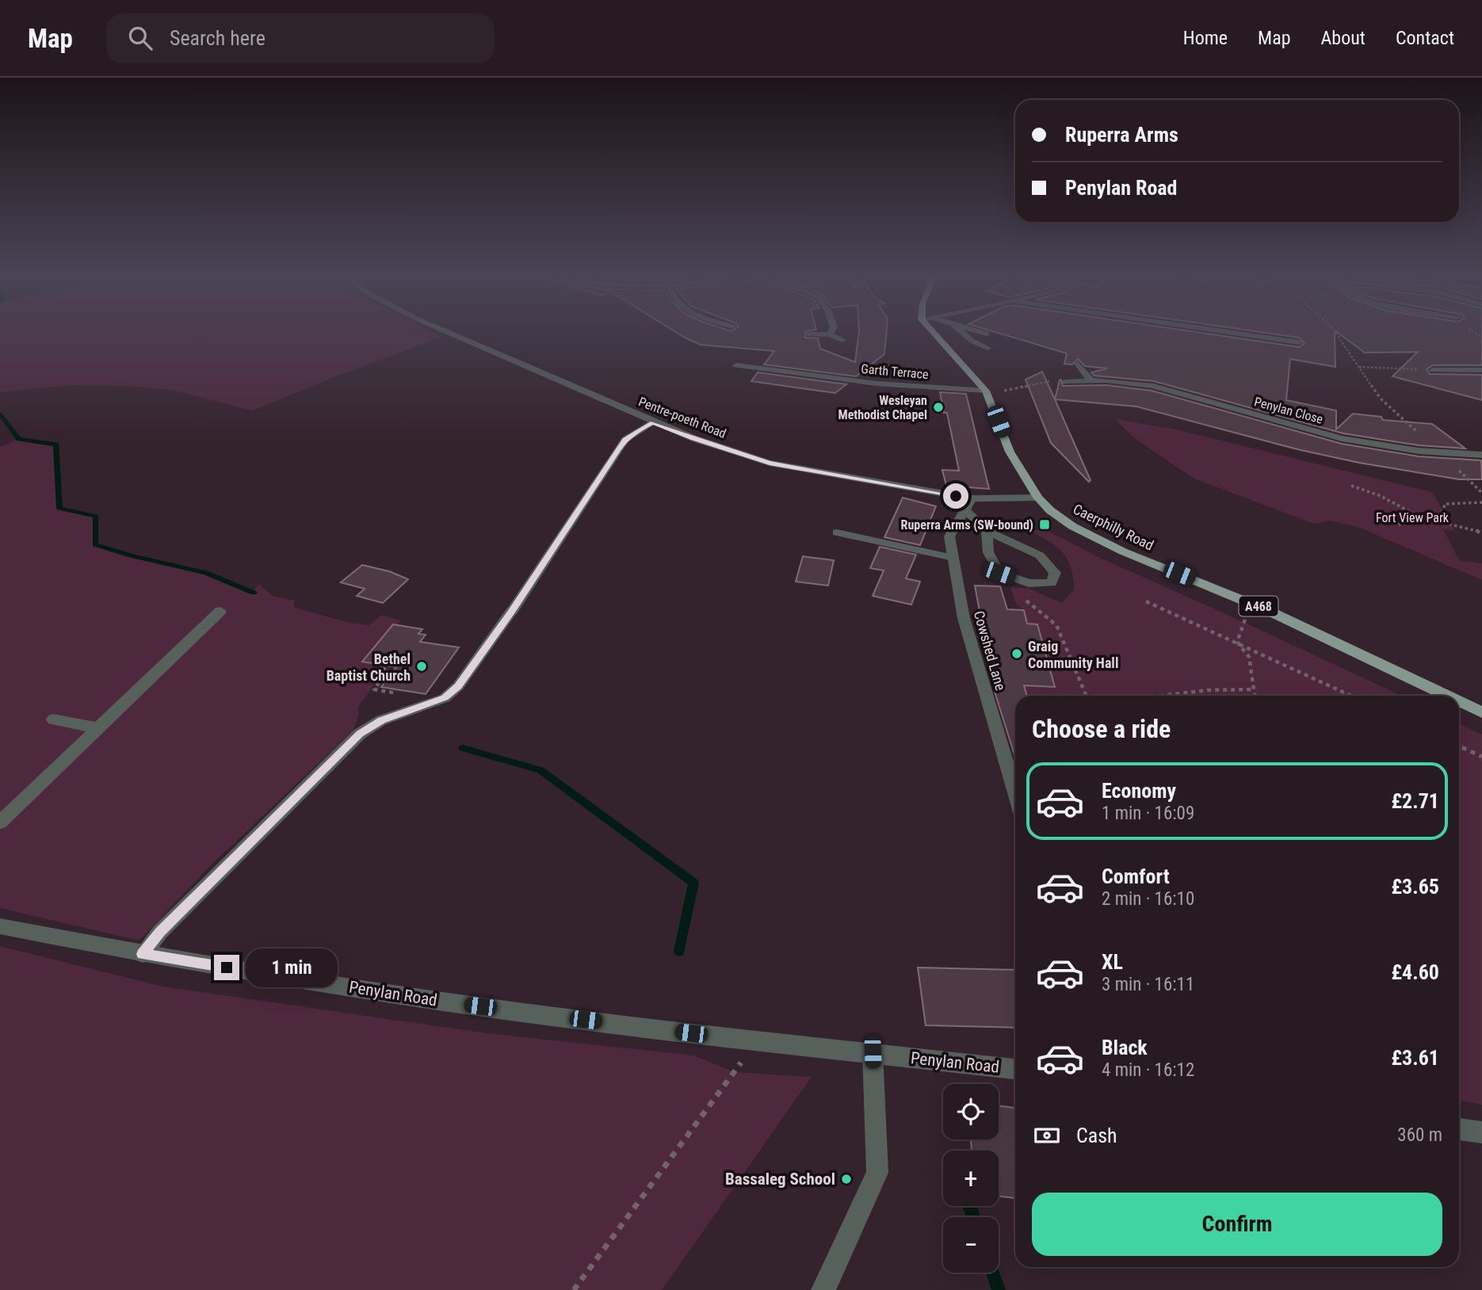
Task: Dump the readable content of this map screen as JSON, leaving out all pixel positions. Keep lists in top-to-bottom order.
{
  "streets": {
    "main road": ["Caerphilly Road", "A468"],
    "street": [
      "Garth Terrace",
      "Penylan Close",
      "Pentre-poeth Road",
      "Cowshed Lane",
      "Penylan Road"
    ]
  },
  "crossings": [
    ["Garth Terrace", "Caerphilly Road"],
    ["Pentre-poeth Road", "Caerphilly Road"],
    ["Pentre-poeth Road", "Cowshed Lane"]
  ],
  "parks": ["Fort View Park"],
  "places": {
    "other": [
      "Wesleyan Methodist Chapel",
      "Graig Community Hall",
      "Bethel Baptist Church",
      "Bassaleg School"
    ],
    "transit": ["Ruperra Arms (SW-bound)"]
  },
  "page": {
    "header": "Map",
    "search": "Search here",
    "nav": [
      "Home",
      "Map",
      "About",
      "Contact"
    ],
    "banner": ["Ruperra Arms", "Penylan Road"],
    "heading": "Choose a ride",
    "list": [
      {
        "name": "Economy",
        "note": "1 min · 16:09",
        "value": "£2.71"
      },
      {
        "name": "Comfort",
        "note": "2 min · 16:10",
        "value": "£3.65"
      },
      {
        "name": "XL",
        "note": "3 min · 16:11",
        "value": "£4.60"
      },
      {
        "name": "Black",
        "note": "4 min · 16:12",
        "value": "£3.61"
      }
    ],
    "bubble": "1 min",
    "map_buttons": ["+", "−"],
    "pay": ["Cash", "360 m"],
    "buttons": "Confirm"
  }
}
